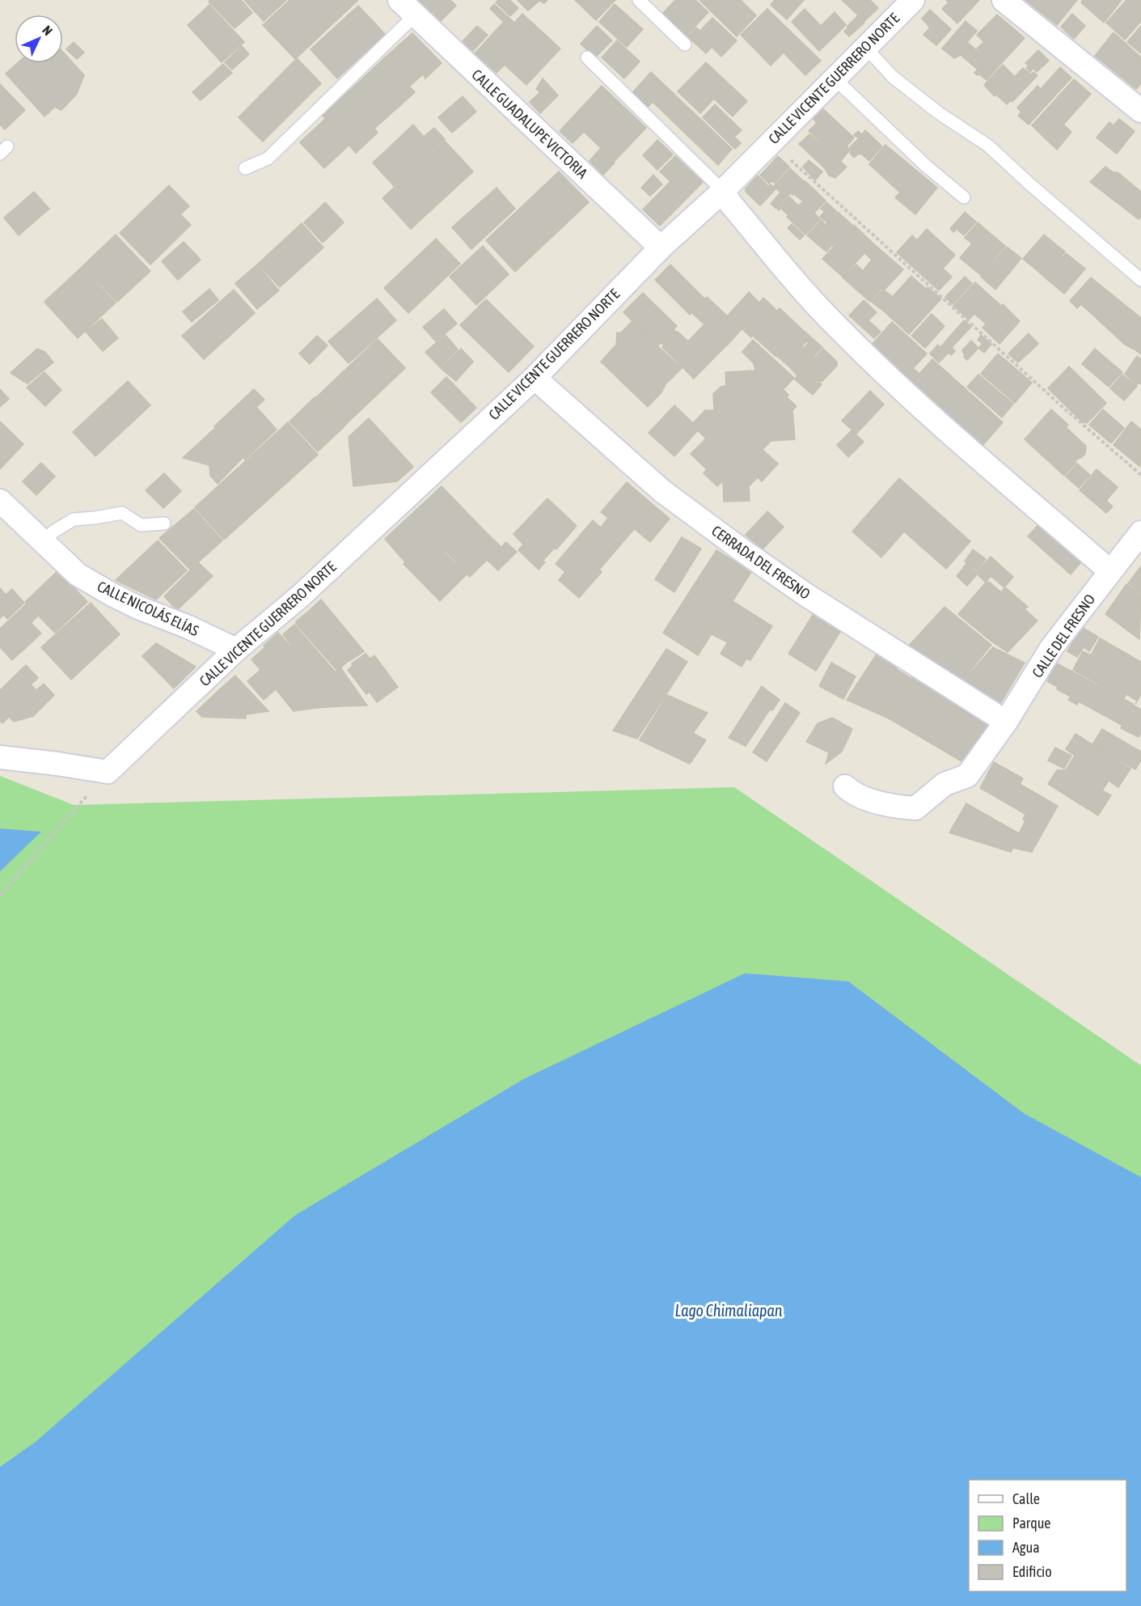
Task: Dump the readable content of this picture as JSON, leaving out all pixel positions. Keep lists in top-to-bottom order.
{
  "streets": {
    "street": [
      "CALLE VICENTE GUERRERO NORTE",
      "CALLE GUADALUPE VICTORIA",
      "CERRADA DEL FRESNO",
      "CALLE NICOLÁS ELÍAS",
      "CALLE DEL FRESNO"
    ]
  },
  "crossings": [
    ["CALLE VICENTE GUERRERO NORTE", "CALLE GUADALUPE VICTORIA"],
    ["CALLE VICENTE GUERRERO NORTE", "CERRADA DEL FRESNO"],
    ["CALLE VICENTE GUERRERO NORTE", "CALLE NICOLÁS ELÍAS"],
    ["CERRADA DEL FRESNO", "CALLE DEL FRESNO"]
  ],
  "water": ["Lago Chimaliapan"],
  "legend": [
    "Calle",
    "Parque",
    "Agua",
    "Edificio"
  ],
  "north": "top right"
}
